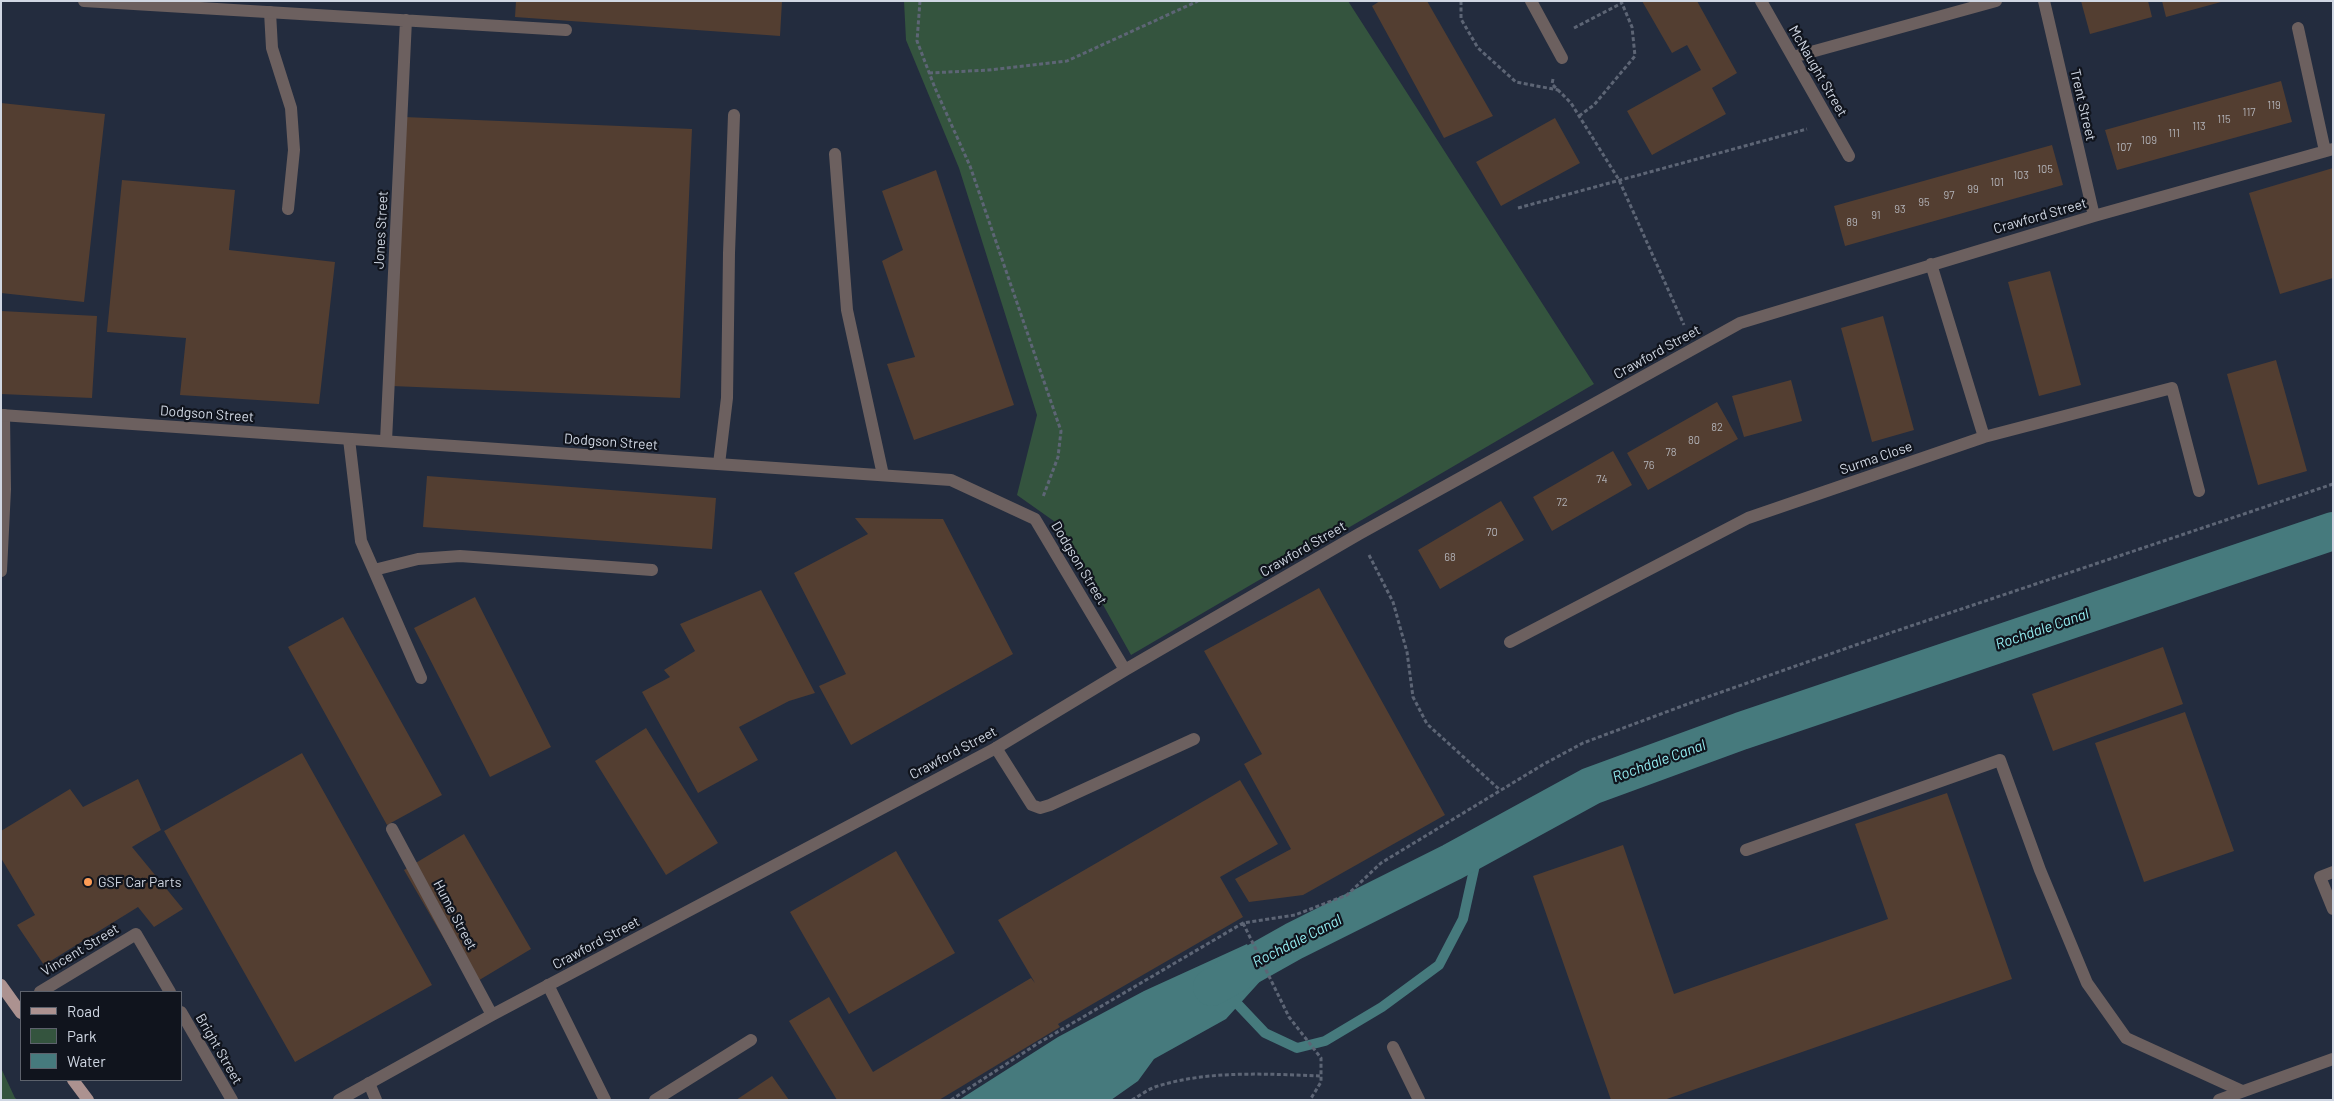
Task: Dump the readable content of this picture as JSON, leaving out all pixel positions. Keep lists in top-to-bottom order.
{
  "streets": {
    "street": [
      "McNaught Street",
      "Trent Street",
      "Crawford Street",
      "Jones Street",
      "Dodgson Street",
      "Surma Close",
      "Hume Street",
      "Vincent Street",
      "Bright Street"
    ]
  },
  "crossings": [
    ["Trent Street", "Crawford Street"],
    ["Crawford Street", "Dodgson Street"],
    ["Crawford Street", "Hume Street"],
    ["Jones Street", "Dodgson Street"]
  ],
  "water": ["Rochdale Canal"],
  "places": ["GSF Car Parts"],
  "house_numbers": [
    "119",
    "117",
    "115",
    "113",
    "111",
    "109",
    "107",
    "105",
    "103",
    "101",
    "99",
    "97",
    "95",
    "93",
    "91",
    "89",
    "82",
    "80",
    "78",
    "76",
    "74",
    "72",
    "70",
    "68"
  ],
  "legend": ["Road", "Park", "Water"]
}
